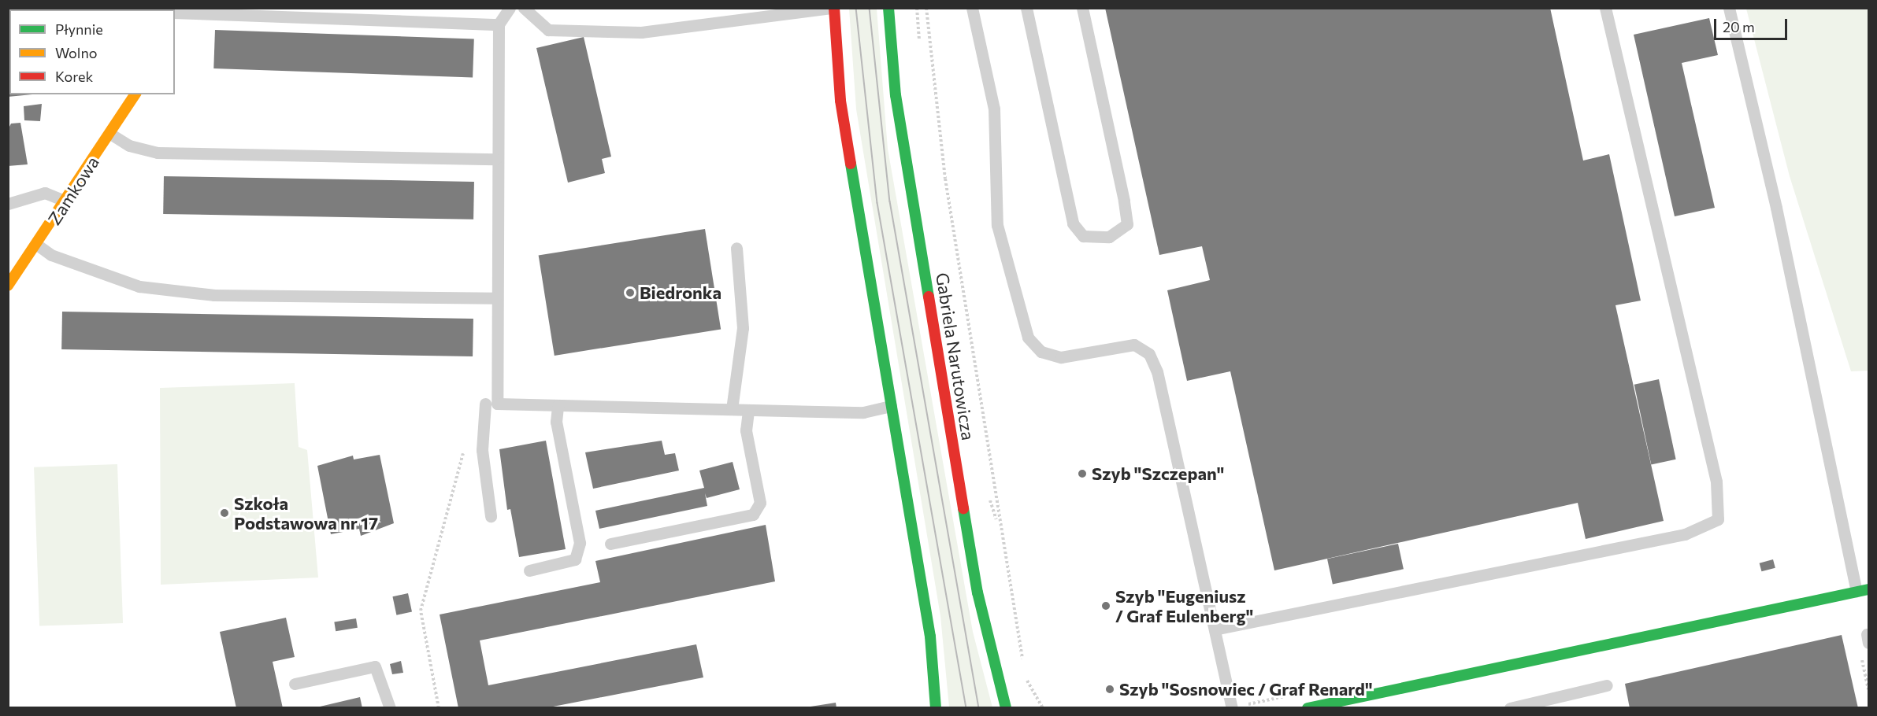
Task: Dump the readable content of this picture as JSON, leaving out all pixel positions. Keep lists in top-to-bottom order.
{
  "streets": {
    "street": ["Zamkowa", "Gabriela Narutowicza"]
  },
  "places": [
    "Biedronka",
    "Szyb \"Szczepan\"",
    "Szkoła Podstawowa nr 17",
    "Szyb \"Eugeniusz / Graf Eulenberg\"",
    "Szyb \"Sosnowiec / Graf Renard\""
  ],
  "legend": ["Płynnie", "Wolno", "Korek"],
  "scale_bar": "20 m"
}
